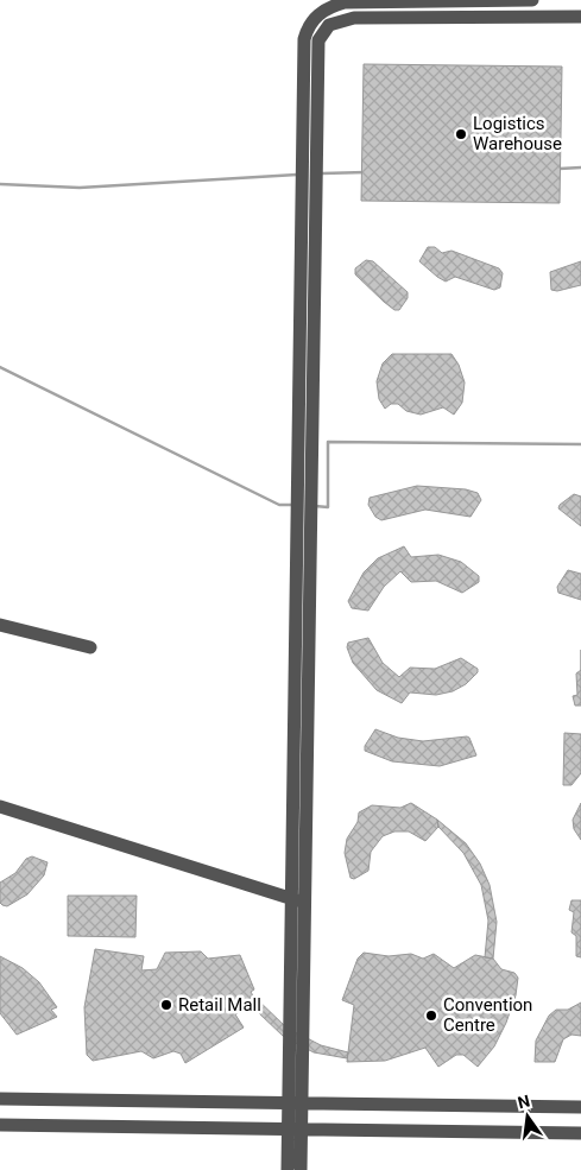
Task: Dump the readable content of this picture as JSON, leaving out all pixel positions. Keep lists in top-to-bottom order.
{
  "places": ["Logistics Warehouse", "Retail Mall", "Convention Centre"],
  "north": "top"
}
